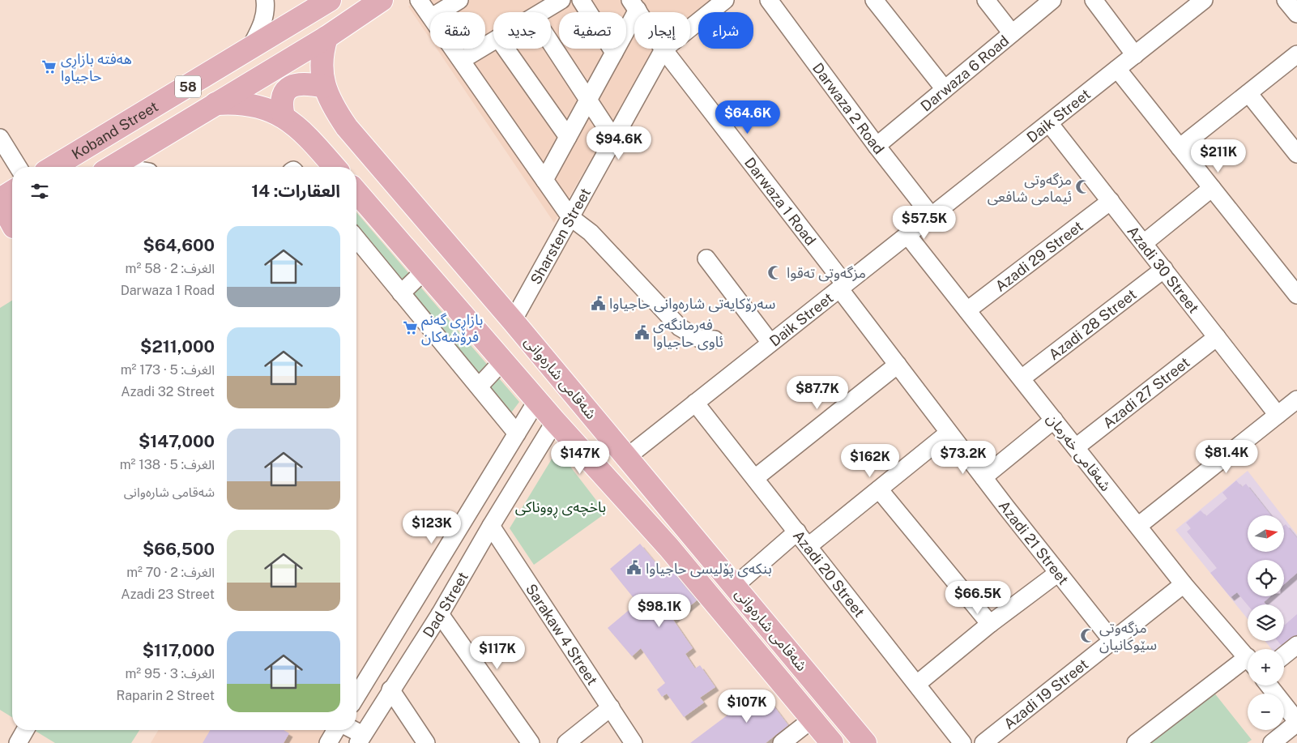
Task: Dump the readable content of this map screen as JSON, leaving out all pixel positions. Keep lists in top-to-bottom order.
{
  "streets": {
    "main road": ["58", "Koband Street", "شەقامی شارەوانی"],
    "street": [
      "Darwaza 6 Road",
      "Darwaza 2 Road",
      "Daik Street",
      "Darwaza 1 Road",
      "Sharsten Street",
      "Azadi 29 Street",
      "Azadi 30 Street",
      "Azadi 28 Street",
      "Azadi 27 Street",
      "شەقامی خەرمان",
      "Azadi 21 Street",
      "Azadi 20 Street",
      "Dad Street",
      "Sarakaw 4 Street",
      "Azadi 19 Street"
    ]
  },
  "crossings": [
    ["Darwaza 6 Road", "Darwaza 2 Road"],
    ["Darwaza 2 Road", "Daik Street"],
    ["Daik Street", "Darwaza 1 Road"],
    ["Daik Street", "Azadi 30 Street"],
    ["Daik Street", "شەقامی شارەوانی"],
    ["Daik Street", "شەقامی خەرمان"],
    ["Daik Street", "Azadi 21 Street"],
    ["Daik Street", "Azadi 20 Street"],
    ["Koband Street", "شەقامی شارەوانی"],
    ["Darwaza 1 Road", "Sharsten Street"],
    ["Darwaza 1 Road", "Azadi 21 Street"],
    ["Sharsten Street", "شەقامی شارەوانی"],
    ["Azadi 29 Street", "Azadi 30 Street"],
    ["Azadi 29 Street", "شەقامی خەرمان"],
    ["Azadi 30 Street", "Azadi 28 Street"],
    ["Azadi 30 Street", "Azadi 27 Street"],
    ["Azadi 28 Street", "شەقامی خەرمان"],
    ["شەقامی شارەوانی", "Dad Street"],
    ["Azadi 27 Street", "شەقامی خەرمان"],
    ["شەقامی خەرمان", "Azadi 19 Street"],
    ["Azadi 21 Street", "Azadi 19 Street"],
    ["Dad Street", "Sarakaw 4 Street"]
  ],
  "parks": ["باخچەی ڕووناکی"],
  "places": {
    "supermarket": ["هەفتە بازاڕی حاجیاوا", "بازاڕی گەنم فرۆشەکان"],
    "mosque": ["مزگەوتی ئیمامی شافعی", "مزگەوتی تەقوا", "مزگەوتی سێوکانیان"],
    "public building": ["سەرۆکایەتی شارەوانی حاجیاوا", "فەرمانگەی ئاوی حاجیاوا", "بنکەی پۆلیسی حاجیاوا"]
  },
  "north": "right",
  "page": {
    "chip": [
      "شراء",
      "إيجار",
      "تصفية",
      "جديد",
      "شقة"
    ],
    "price": [
      "$64.6K",
      "$94.6K",
      "$211K",
      "$57.5K",
      "$87.7K",
      "$81.4K",
      "$147K",
      "$73.2K",
      "$162K",
      "$123K",
      "$66.5K",
      "$98.1K",
      "$117K",
      "$107K"
    ],
    "heading": "العقارات: 14",
    "list": [
      {
        "name": "$64,600",
        "note": "الغرف: 2 · 58 m² · Darwaza 1 Road"
      },
      {
        "name": "$211,000",
        "note": "الغرف: 5 · 173 m² · Azadi 32 Street"
      },
      {
        "name": "$147,000",
        "note": "الغرف: 5 · 138 m² · شەقامی شارەوانی"
      },
      {
        "name": "$66,500",
        "note": "الغرف: 2 · 70 m² · Azadi 23 Street"
      },
      {
        "name": "$117,000",
        "note": "الغرف: 3 · 95 m² · Raparin 2 Street"
      }
    ],
    "map_buttons": ["+", "−"]
  }
}
